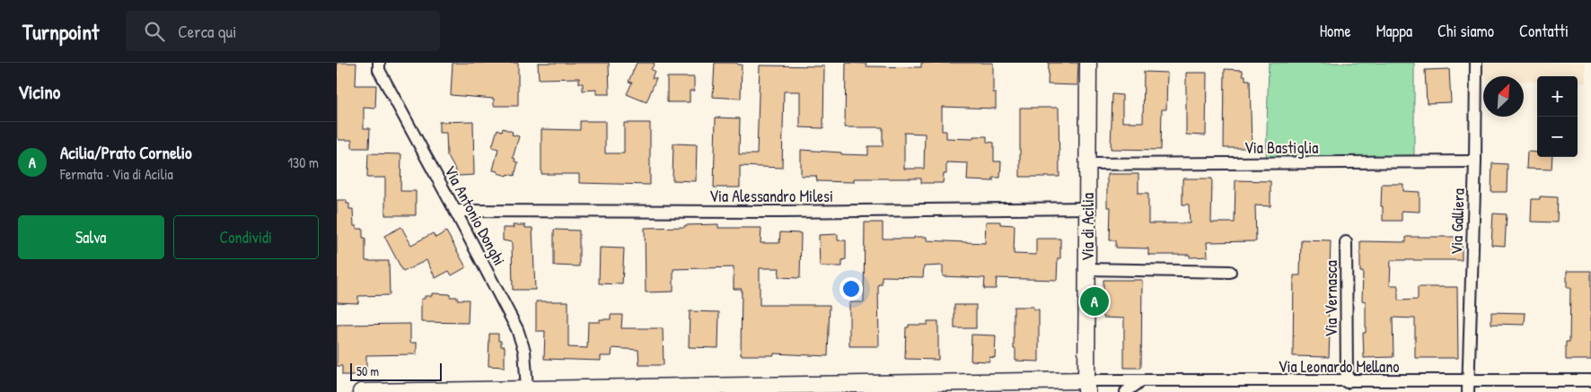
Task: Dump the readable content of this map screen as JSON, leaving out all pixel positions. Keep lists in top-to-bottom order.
{
  "streets": {
    "street": [
      "Via Bastiglia",
      "Via Alessandro Milesi",
      "Via Antonio Donghi",
      "Via Galliera",
      "Via di Acilia",
      "Via Vernasca",
      "Via Leonardo Mellano"
    ]
  },
  "crossings": [
    ["Via Bastiglia", "Via Galliera"],
    ["Via Bastiglia", "Via di Acilia"],
    ["Via Alessandro Milesi", "Via Antonio Donghi"],
    ["Via Alessandro Milesi", "Via di Acilia"],
    ["Via Galliera", "Via Leonardo Mellano"],
    ["Via di Acilia", "Via Leonardo Mellano"],
    ["Via Vernasca", "Via Leonardo Mellano"]
  ],
  "scale_bar": "50 m",
  "north": "top right",
  "page": {
    "header": "Turnpoint",
    "search": "Cerca qui",
    "nav": [
      "Home",
      "Mappa",
      "Chi siamo",
      "Contatti"
    ],
    "heading": "Vicino",
    "map_buttons": ["+", "−"],
    "list": [
      {
        "mark": "A",
        "name": "Acilia/Prato Cornelio",
        "note": "Fermata · Via di Acilia",
        "value": "130 m"
      }
    ],
    "buttons": ["Salva", "Condividi"],
    "pins": "A",
    "scale": "50 m"
  }
}
